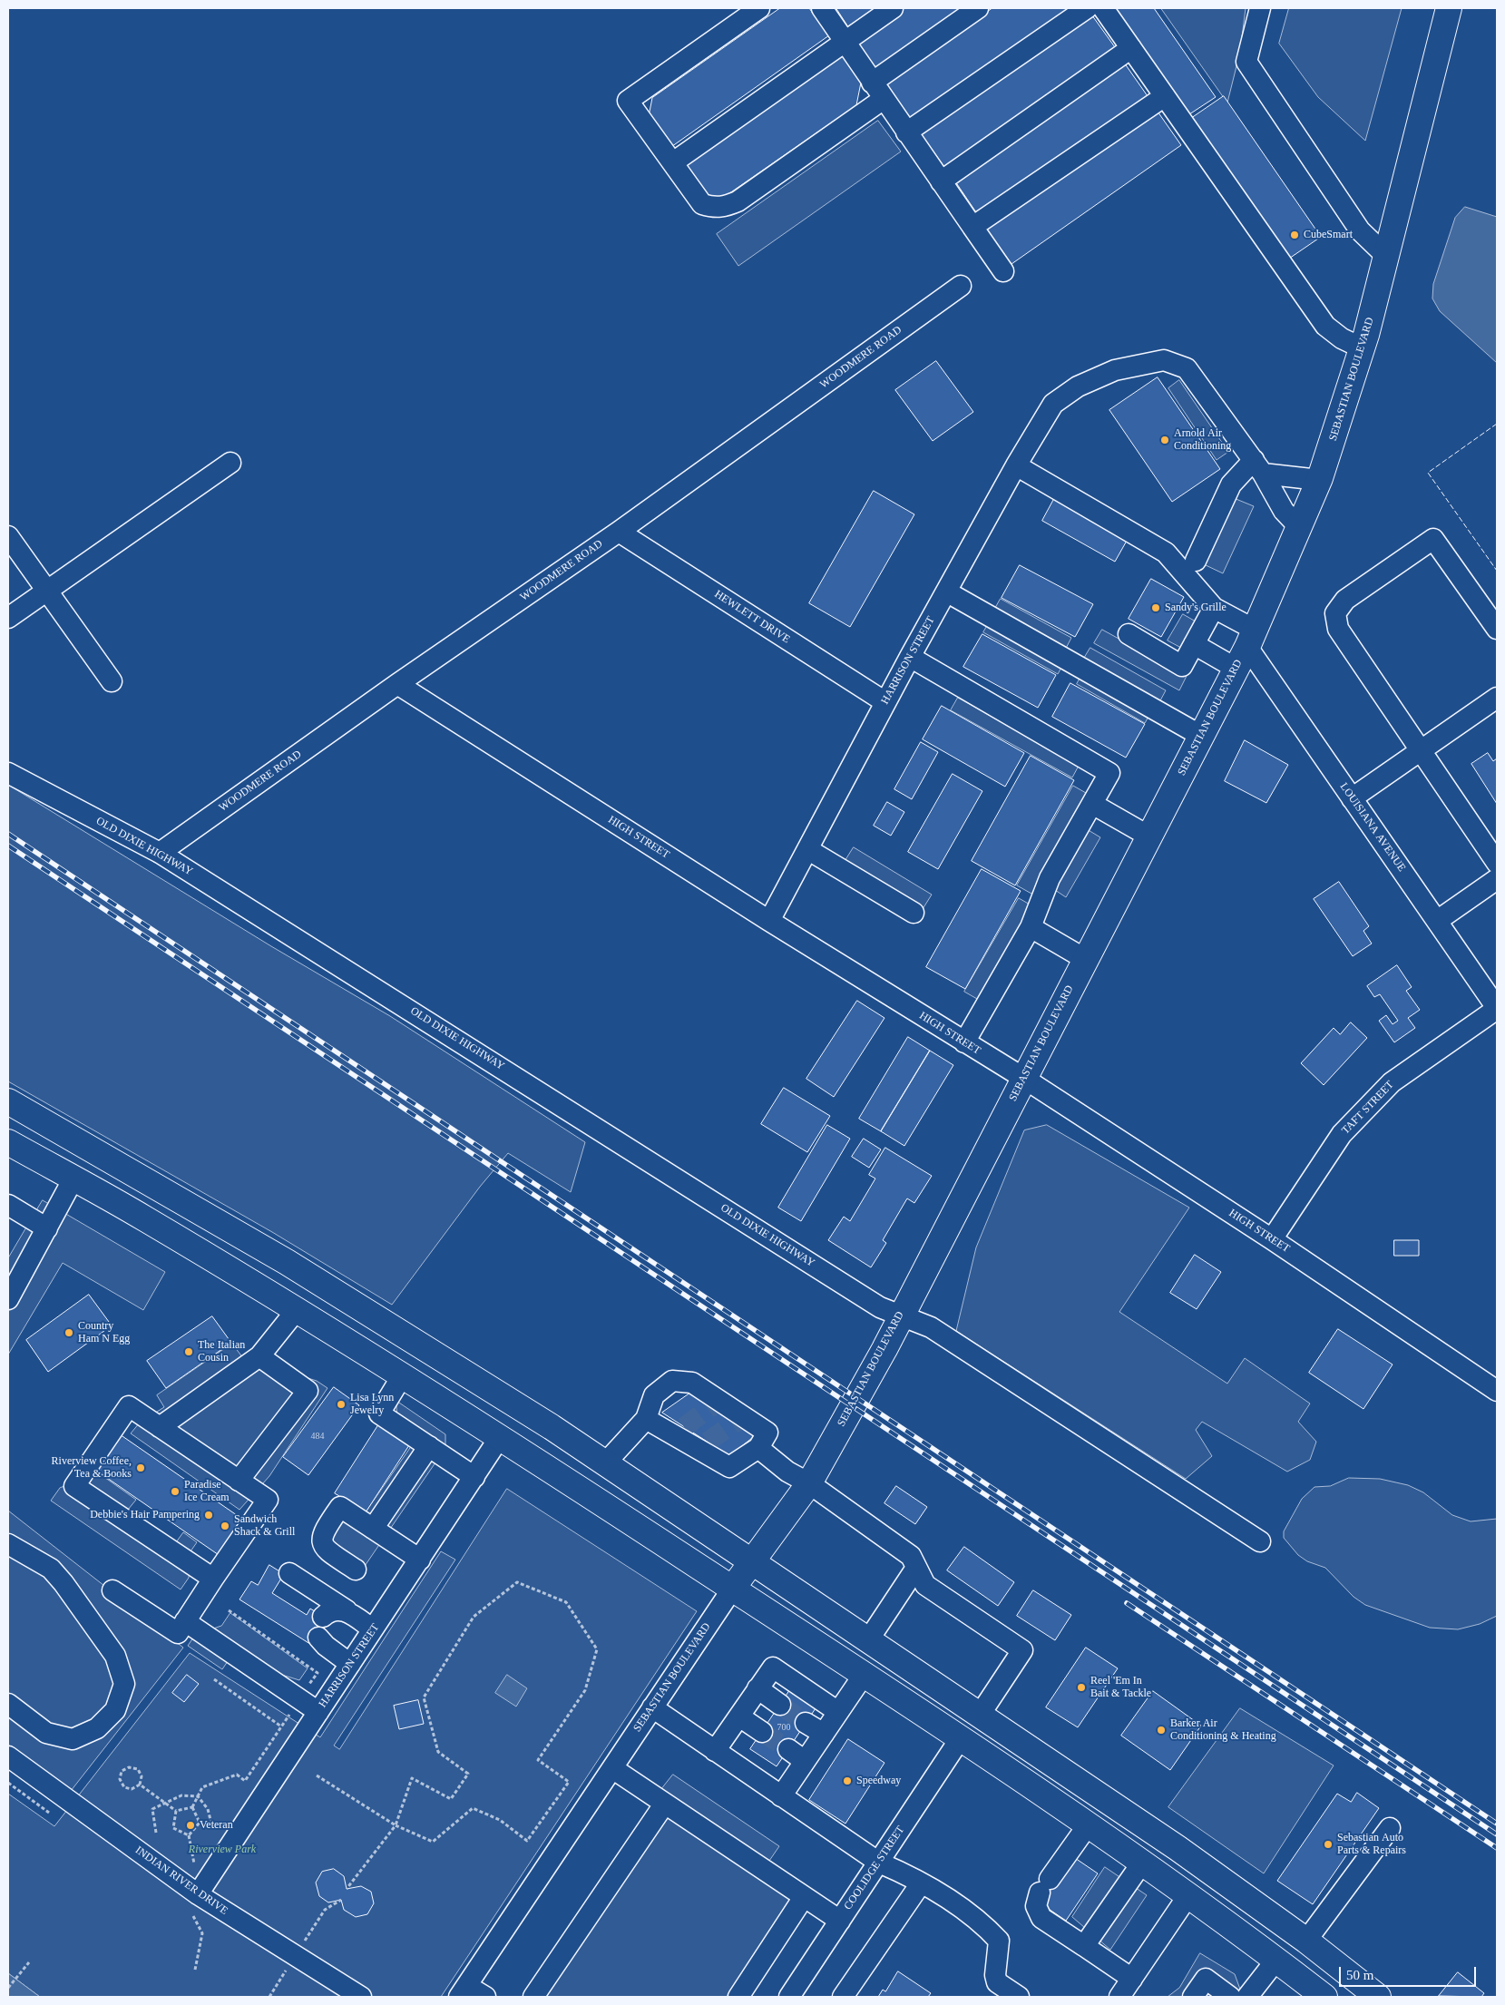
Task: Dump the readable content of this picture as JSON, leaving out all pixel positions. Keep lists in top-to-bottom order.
{
  "streets": {
    "main road": ["SEBASTIAN BOULEVARD"],
    "street": [
      "WOODMERE ROAD",
      "HEWLETT DRIVE",
      "HARRISON STREET",
      "LOUISIANA AVENUE",
      "HIGH STREET",
      "OLD DIXIE HIGHWAY",
      "TAFT STREET",
      "COOLIDGE STREET",
      "INDIAN RIVER DRIVE"
    ]
  },
  "crossings": [
    ["WOODMERE ROAD", "HEWLETT DRIVE"],
    ["WOODMERE ROAD", "HIGH STREET"],
    ["WOODMERE ROAD", "OLD DIXIE HIGHWAY"],
    ["SEBASTIAN BOULEVARD", "LOUISIANA AVENUE"],
    ["SEBASTIAN BOULEVARD", "HIGH STREET"],
    ["SEBASTIAN BOULEVARD", "OLD DIXIE HIGHWAY"],
    ["HEWLETT DRIVE", "HARRISON STREET"],
    ["HARRISON STREET", "HIGH STREET"],
    ["HARRISON STREET", "INDIAN RIVER DRIVE"],
    ["LOUISIANA AVENUE", "TAFT STREET"],
    ["HIGH STREET", "TAFT STREET"]
  ],
  "parks": ["Riverview Park"],
  "places": [
    "CubeSmart",
    "Arnold Air Conditioning",
    "Sandy's Grille",
    "Country Ham N Egg",
    "The Italian Cousin",
    "Lisa Lynn Jewelry",
    "Riverview Coffee, Tea & Books",
    "Paradise Ice Cream",
    "Debbie's Hair Pampering",
    "Sandwich Shack & Grill",
    "Reel 'Em In Bait & Tackle",
    "Barker Air Conditioning & Heating",
    "Speedway",
    "Veteran",
    "Sebastian Auto Parts & Repairs"
  ],
  "house_numbers": ["484", "700"],
  "scale_bar": "50 m"
}
